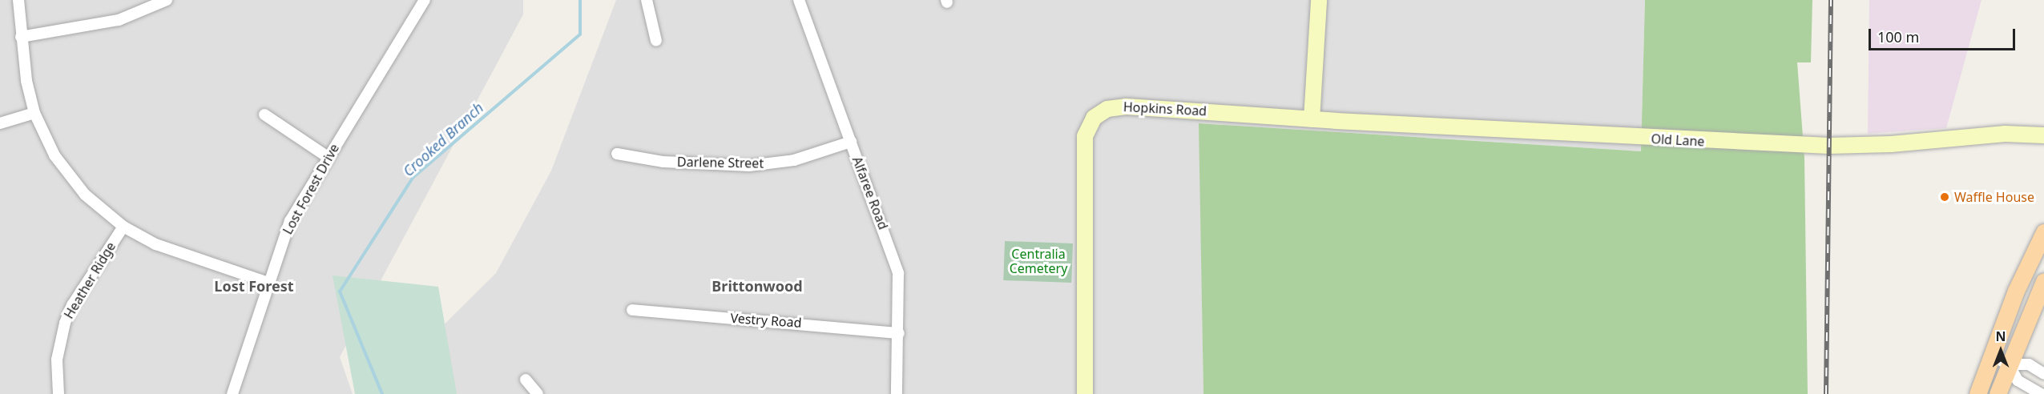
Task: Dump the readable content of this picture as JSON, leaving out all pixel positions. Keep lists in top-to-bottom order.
{
  "streets": {
    "main road": ["Hopkins Road", "Old Lane"],
    "street": [
      "Darlene Street",
      "Lost Forest Drive",
      "Alfaree Road",
      "Heather Ridge",
      "Vestry Road"
    ]
  },
  "crossings": [
    ["Hopkins Road", "Old Lane"],
    ["Darlene Street", "Alfaree Road"],
    ["Alfaree Road", "Vestry Road"]
  ],
  "districts": ["Lost Forest", "Brittonwood"],
  "water": ["Crooked Branch"],
  "parks": ["Centralia Cemetery"],
  "places": ["Waffle House"],
  "scale_bar": "100 m",
  "north": "top"
}
